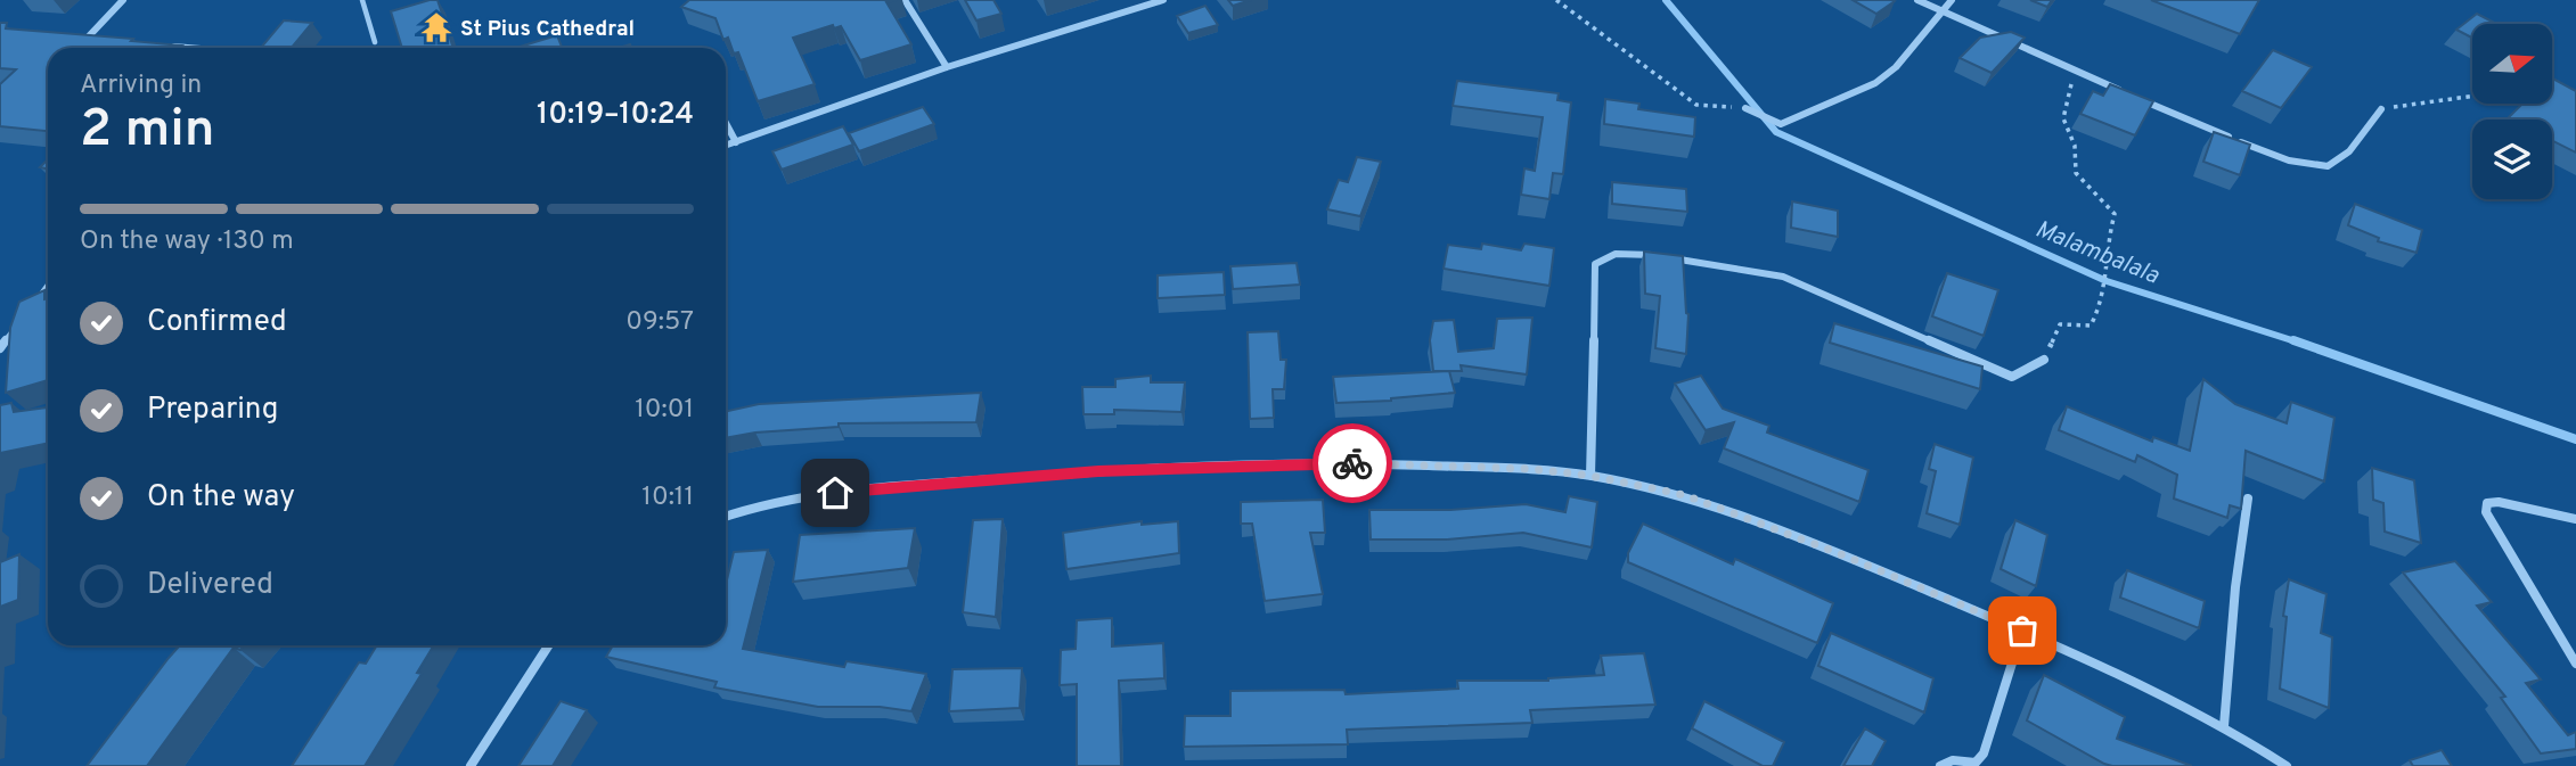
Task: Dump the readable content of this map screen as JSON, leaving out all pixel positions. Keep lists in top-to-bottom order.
{
  "water": ["Malambalala"],
  "places": {
    "temple": ["St Pius Cathedral"]
  },
  "north": "right",
  "page": {
    "heading": ["2 min", "Arriving in", "10:19–10:24"],
    "bar": "On the way · 130 m",
    "list": [
      ["Confirmed", "09:57"],
      ["Preparing", "10:01"],
      ["On the way", "10:11"],
      "Delivered"
    ]
  }
}
